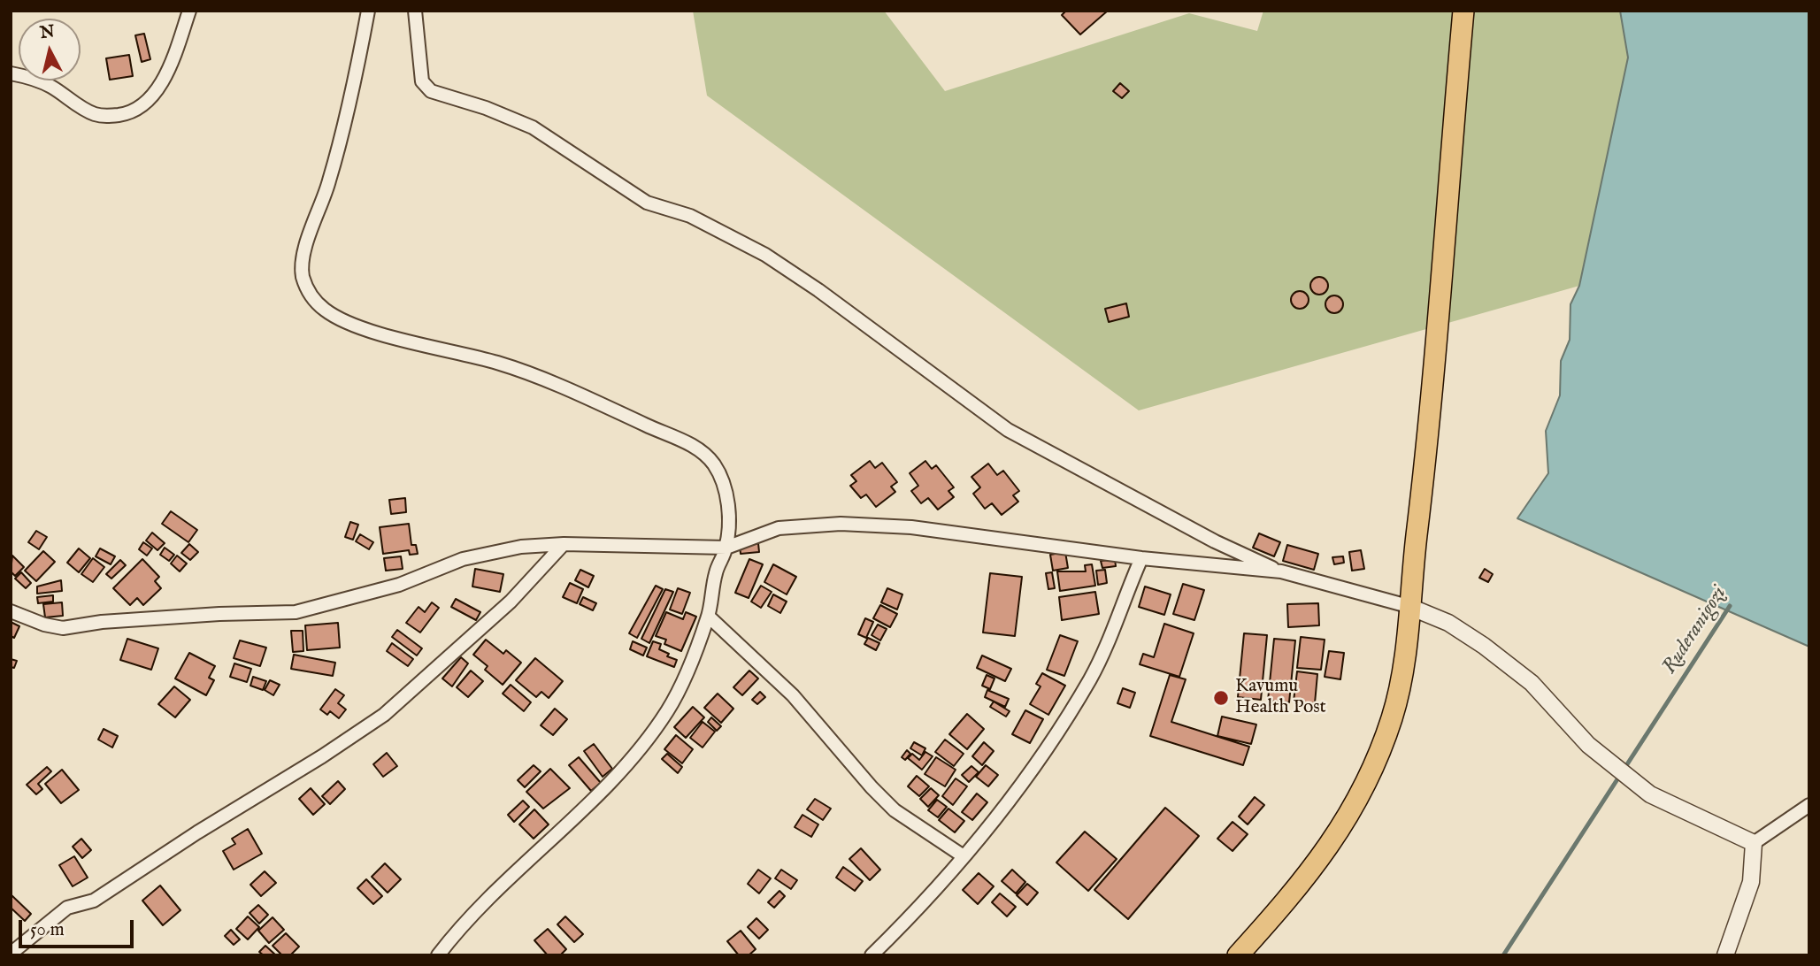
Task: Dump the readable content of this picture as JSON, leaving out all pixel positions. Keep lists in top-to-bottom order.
{
  "water": ["Ruderanigozi"],
  "places": ["Kavumu Health Post"],
  "scale_bar": "50 m",
  "north": "top"
}
